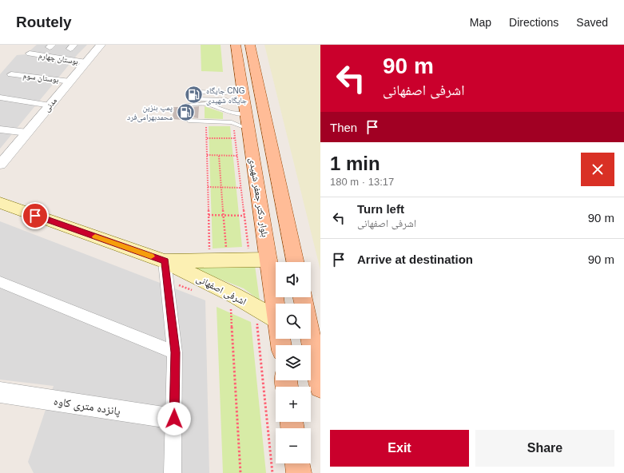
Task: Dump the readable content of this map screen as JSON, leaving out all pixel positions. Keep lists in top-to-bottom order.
{
  "streets": {
    "main road": ["بلوار دکتر جعفر شهیدی", "اشرفی اصفهانی"],
    "street": [
      "بوستان چهارم",
      "بوستان سوم",
      "مدنی",
      "پانزده متری کاوه"
    ]
  },
  "crossings": [
    ["بوستان چهارم", "مدنی"],
    ["بوستان سوم", "مدنی"],
    ["بلوار دکتر جعفر شهیدی", "اشرفی اصفهانی"]
  ],
  "places": {
    "fuel station": ["جایگاه CNG جایگاه شهیدی", "پمپ بنزین محمد‌بهرامی‌فرد"]
  },
  "page": {
    "header": "Routely",
    "nav": ["Map", "Directions", "Saved"],
    "turn": ["90 m", "اشرفی اصفهانی"],
    "then": "Then",
    "heading": ["1 min", "180 m · 13:17"],
    "list": [
      {
        "name": "Turn left",
        "note": "اشرفی اصفهانی",
        "value": "90 m"
      },
      {
        "name": "Arrive at destination",
        "value": "90 m"
      }
    ],
    "map_buttons": ["+", "−"],
    "buttons": ["Exit", "Share"]
  }
}
